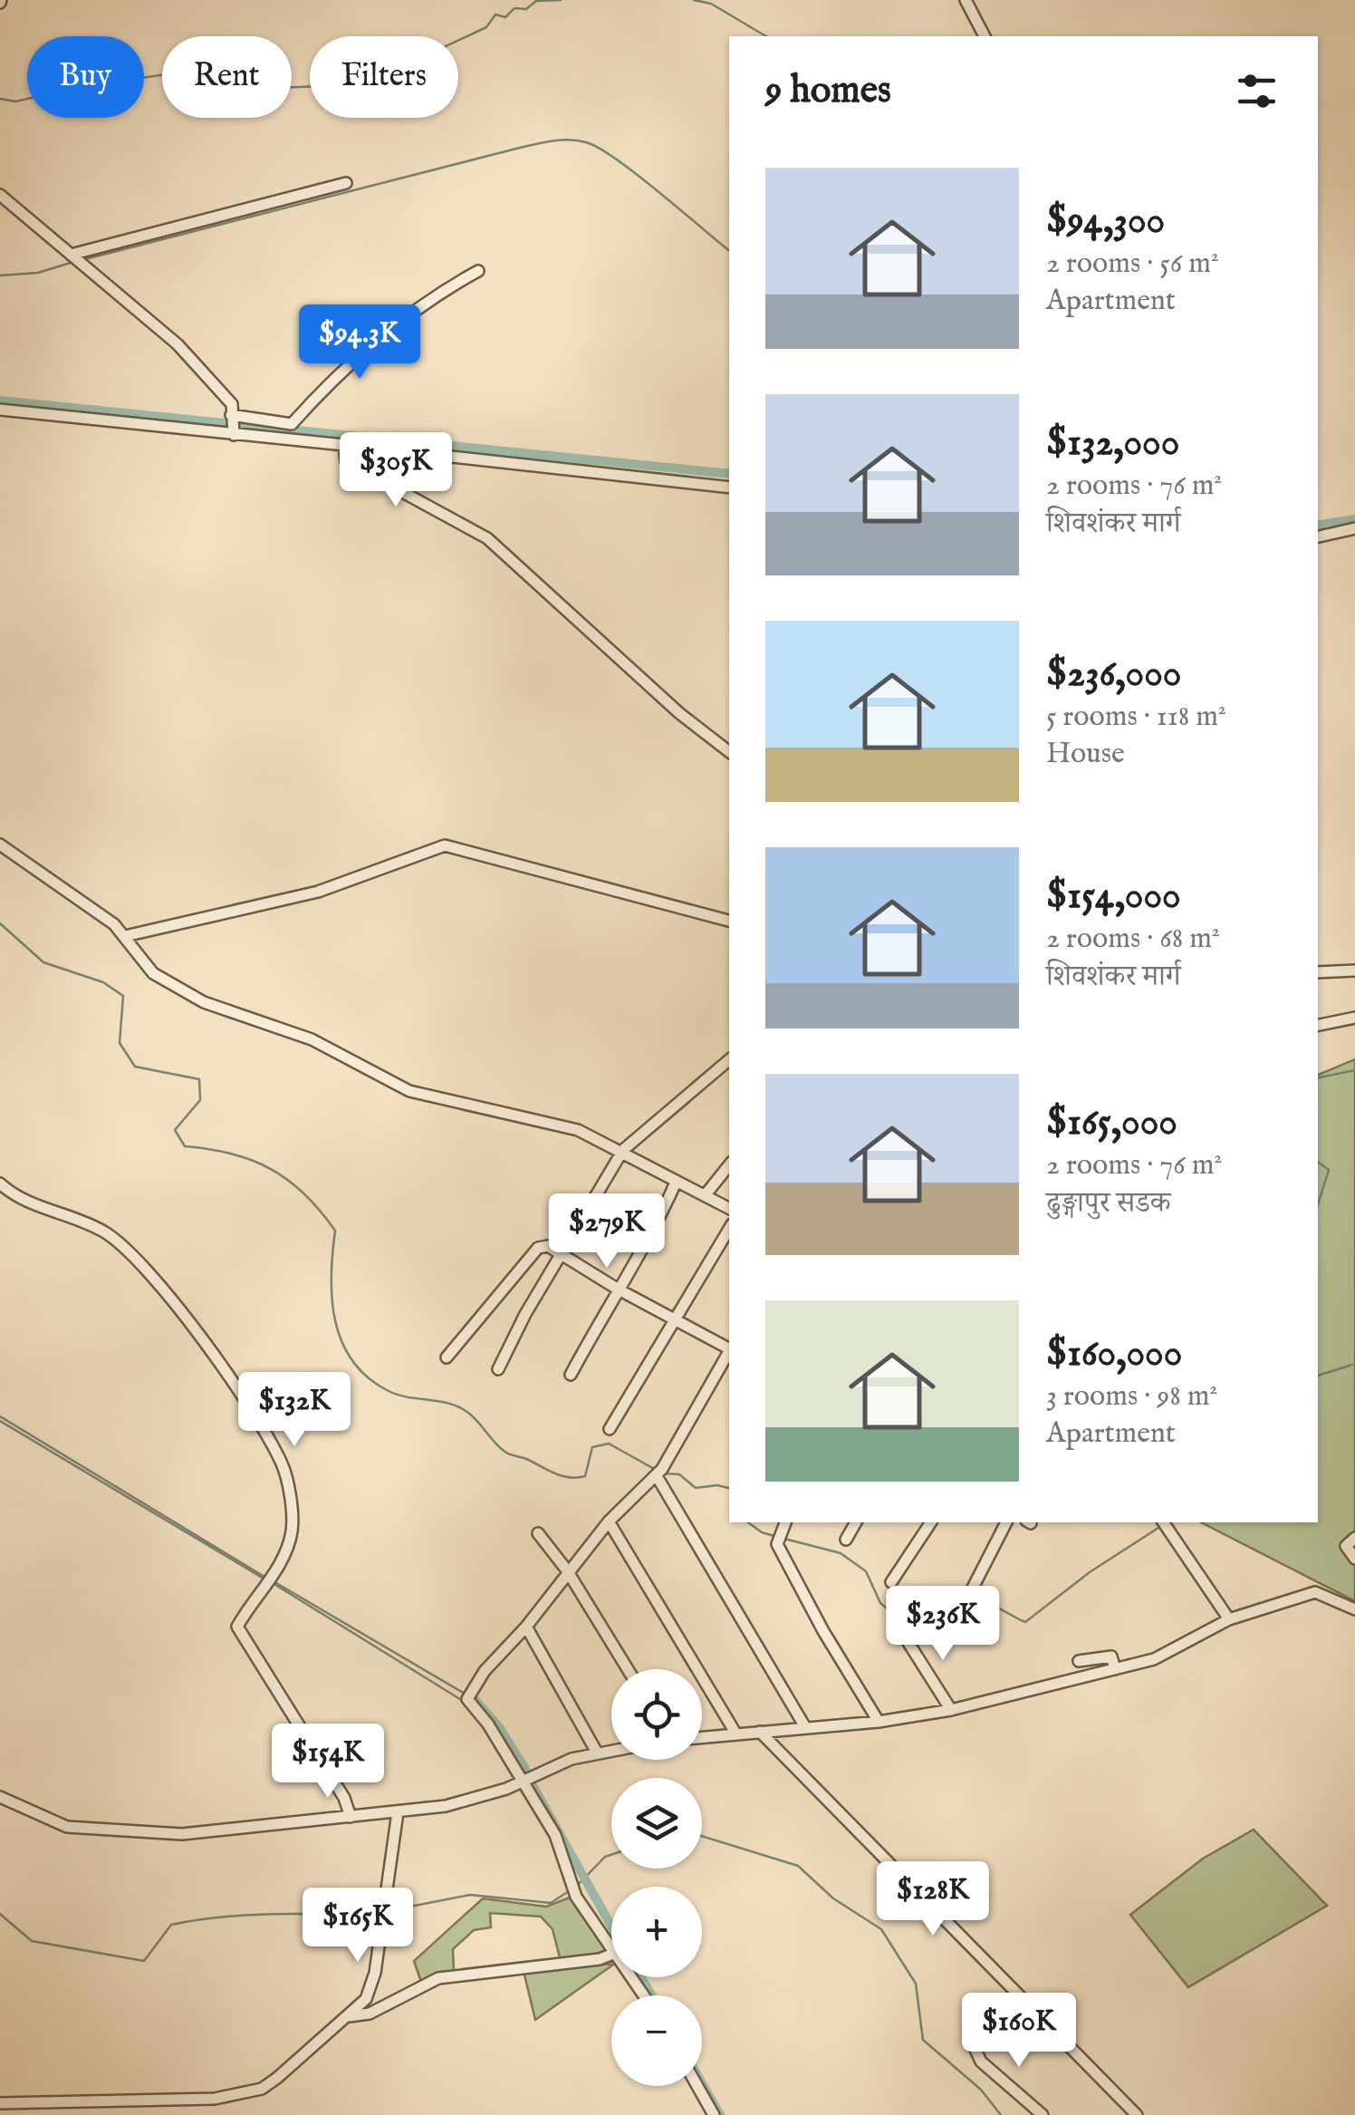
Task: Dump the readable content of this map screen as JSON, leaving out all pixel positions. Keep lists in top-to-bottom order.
{
  "page": {
    "chip": ["Buy", "Rent", "Filters"],
    "heading": "9 homes",
    "list": [
      {
        "name": "$94,300",
        "note": "2 rooms · 56 m² · Apartment"
      },
      {
        "name": "$132,000",
        "note": "2 rooms · 76 m² · शिवशंकर मार्ग"
      },
      {
        "name": "$236,000",
        "note": "5 rooms · 118 m² · House"
      },
      {
        "name": "$154,000",
        "note": "2 rooms · 68 m² · शिवशंकर मार्ग"
      },
      {
        "name": "$165,000",
        "note": "2 rooms · 76 m² · ढुङ्गापुर सडक"
      },
      {
        "name": "$160,000",
        "note": "3 rooms · 98 m² · Apartment"
      }
    ],
    "price": [
      "$94.3K",
      "$305K",
      "$279K",
      "$132K",
      "$236K",
      "$154K",
      "$128K",
      "$165K",
      "$160K"
    ],
    "map_buttons": ["+", "−"]
  }
}
